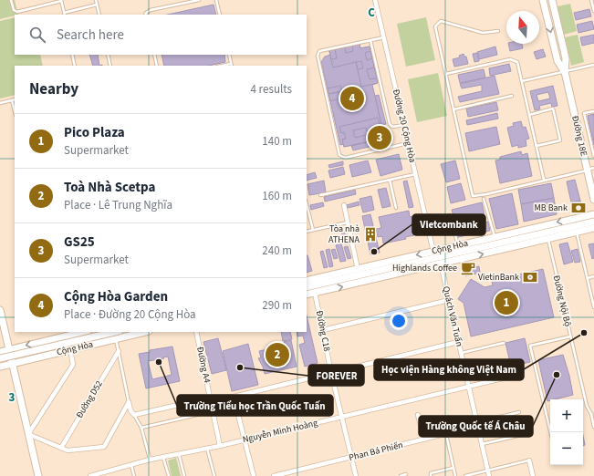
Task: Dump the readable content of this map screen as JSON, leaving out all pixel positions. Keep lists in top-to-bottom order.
{
  "streets": {
    "main road": ["Đường 18E", "Cộng Hòa"],
    "street": [
      "Đường 20 Cộng Hòa",
      "Quách Văn Tuấn",
      "Đường C18",
      "Đường A4",
      "Đường D52",
      "Nguyễn Minh Hoàng",
      "Phan Bá Phiến"
    ],
    "lane": ["Đường Nội Bộ"]
  },
  "crossings": [
    ["Đường 20 Cộng Hòa", "Cộng Hòa"],
    ["Cộng Hòa", "Đường Nội Bộ"],
    ["Cộng Hòa", "Quách Văn Tuấn"],
    ["Cộng Hòa", "Đường C18"],
    ["Quách Văn Tuấn", "Nguyễn Minh Hoàng"],
    ["Quách Văn Tuấn", "Phan Bá Phiến"],
    ["Đường C18", "Nguyễn Minh Hoàng"],
    ["Đường C18", "Phan Bá Phiến"],
    ["Đường A4", "Nguyễn Minh Hoàng"]
  ],
  "places": {
    "bank": ["MB Bank", "VietinBank"],
    "building": ["Tòa nhà ATHENA"],
    "other": [
      "Vietcombank",
      "Học viện Hàng không Việt Nam",
      "Trường Tiểu học Trần Quốc Tuấn",
      "FOREVER",
      "Trường Quốc tế Á Châu"
    ],
    "cafe": ["Highlands Coffee"]
  },
  "north": "top",
  "page": {
    "search": "Search here",
    "heading": ["Nearby", "4 results"],
    "pins": [
      "4",
      "3",
      "1",
      "2"
    ],
    "list": [
      {
        "mark": "1",
        "name": "Pico Plaza",
        "note": "Supermarket",
        "value": "140 m"
      },
      {
        "mark": "2",
        "name": "Toà Nhà Scetpa",
        "note": "Place · Lê Trung Nghĩa",
        "value": "160 m"
      },
      {
        "mark": "3",
        "name": "GS25",
        "note": "Supermarket",
        "value": "240 m"
      },
      {
        "mark": "4",
        "name": "Cộng Hòa Garden",
        "note": "Place · Đường 20 Cộng Hòa",
        "value": "290 m"
      }
    ],
    "map_buttons": ["+", "−"]
  },
  "grid": {
    "columns": ["C"],
    "rows": ["3"]
  }
}
